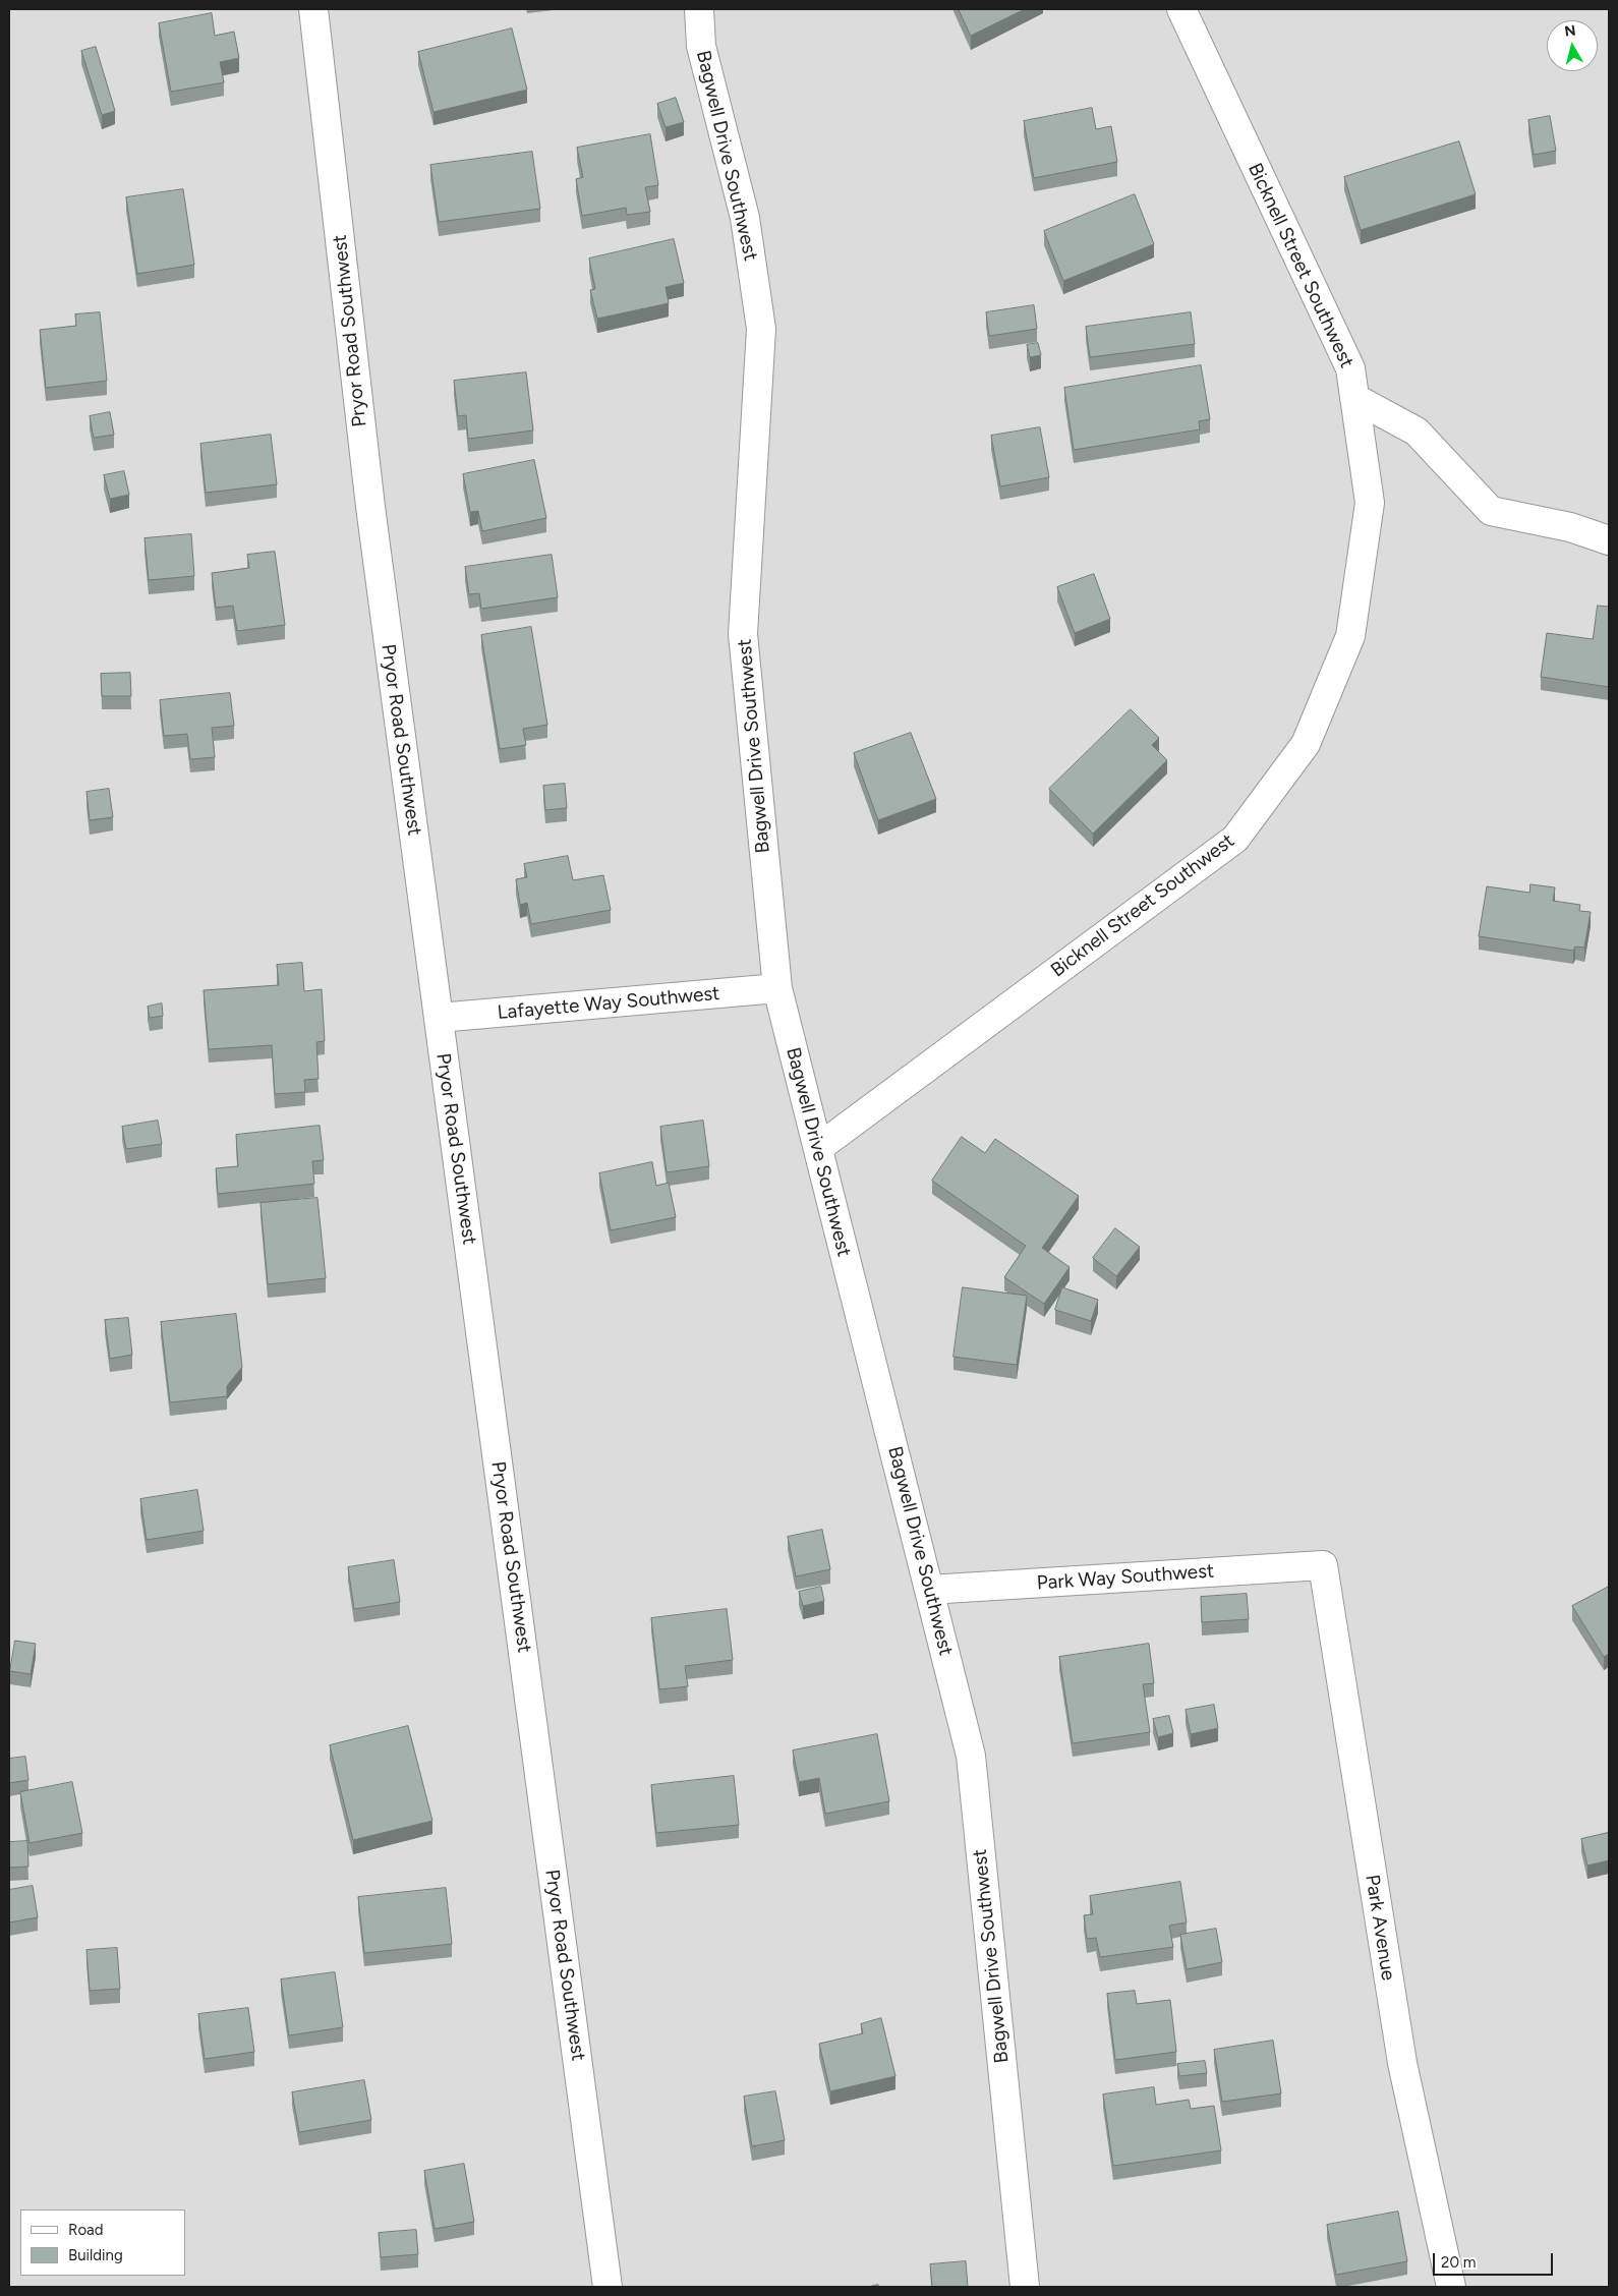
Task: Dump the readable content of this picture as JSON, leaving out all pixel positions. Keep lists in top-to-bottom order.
{
  "streets": {
    "street": [
      "Bagwell Drive Southwest",
      "Bicknell Street Southwest",
      "Pryor Road Southwest",
      "Lafayette Way Southwest",
      "Park Way Southwest",
      "Park Avenue"
    ]
  },
  "crossings": [
    ["Bagwell Drive Southwest", "Bicknell Street Southwest"],
    ["Bagwell Drive Southwest", "Lafayette Way Southwest"],
    ["Bagwell Drive Southwest", "Park Way Southwest"],
    ["Pryor Road Southwest", "Lafayette Way Southwest"],
    ["Park Way Southwest", "Park Avenue"]
  ],
  "legend": ["Road", "Building"],
  "scale_bar": "20 m",
  "north": "top"
}
